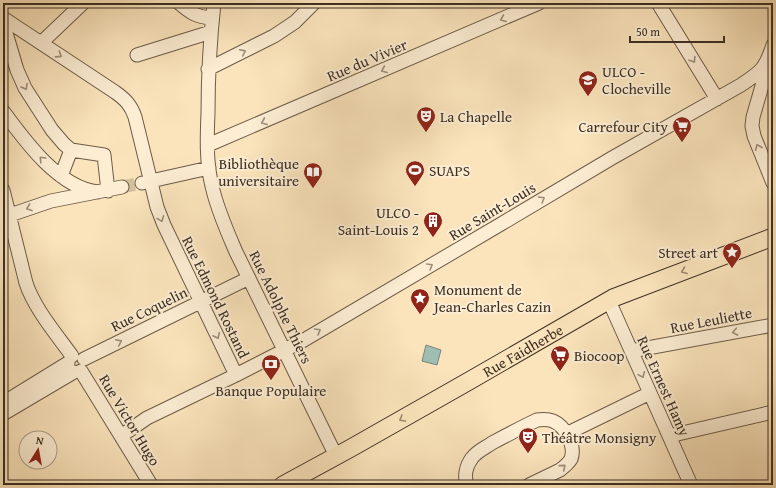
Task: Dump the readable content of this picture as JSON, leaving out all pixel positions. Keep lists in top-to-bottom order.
{
  "streets": {
    "main road": ["Rue Faidherbe"],
    "street": [
      "Rue du Vivier",
      "Rue Saint-Louis",
      "Rue Edmond Rostand",
      "Rue Adolphe Thiers",
      "Rue Coquelin",
      "Rue Leuliette",
      "Rue Ernest Hamy",
      "Rue Victor Hugo"
    ]
  },
  "crossings": [
    ["Rue du Vivier", "Rue Adolphe Thiers"],
    ["Rue Saint-Louis", "Rue Edmond Rostand"],
    ["Rue Saint-Louis", "Rue Adolphe Thiers"],
    ["Rue Edmond Rostand", "Rue Adolphe Thiers"],
    ["Rue Edmond Rostand", "Rue Coquelin"],
    ["Rue Adolphe Thiers", "Rue Coquelin"],
    ["Rue Adolphe Thiers", "Rue Faidherbe"],
    ["Rue Coquelin", "Rue Victor Hugo"],
    ["Rue Leuliette", "Rue Ernest Hamy"],
    ["Rue Faidherbe", "Rue Ernest Hamy"]
  ],
  "one_way": ["Rue Saint-Louis", "Rue Faidherbe"],
  "places": {
    "school or university": ["ULCO - Clocheville"],
    "theatre": ["La Chapelle", "Théâtre Monsigny"],
    "supermarket": ["Carrefour City", "Biocoop"],
    "sports": ["SUAPS"],
    "library": ["Bibliothèque universitaire"],
    "building": ["ULCO - Saint-Louis 2"],
    "place": ["Street art", "Monument de Jean-Charles Cazin"],
    "bank": ["Banque Populaire"]
  },
  "scale_bar": "50 m",
  "north": "top"
}
